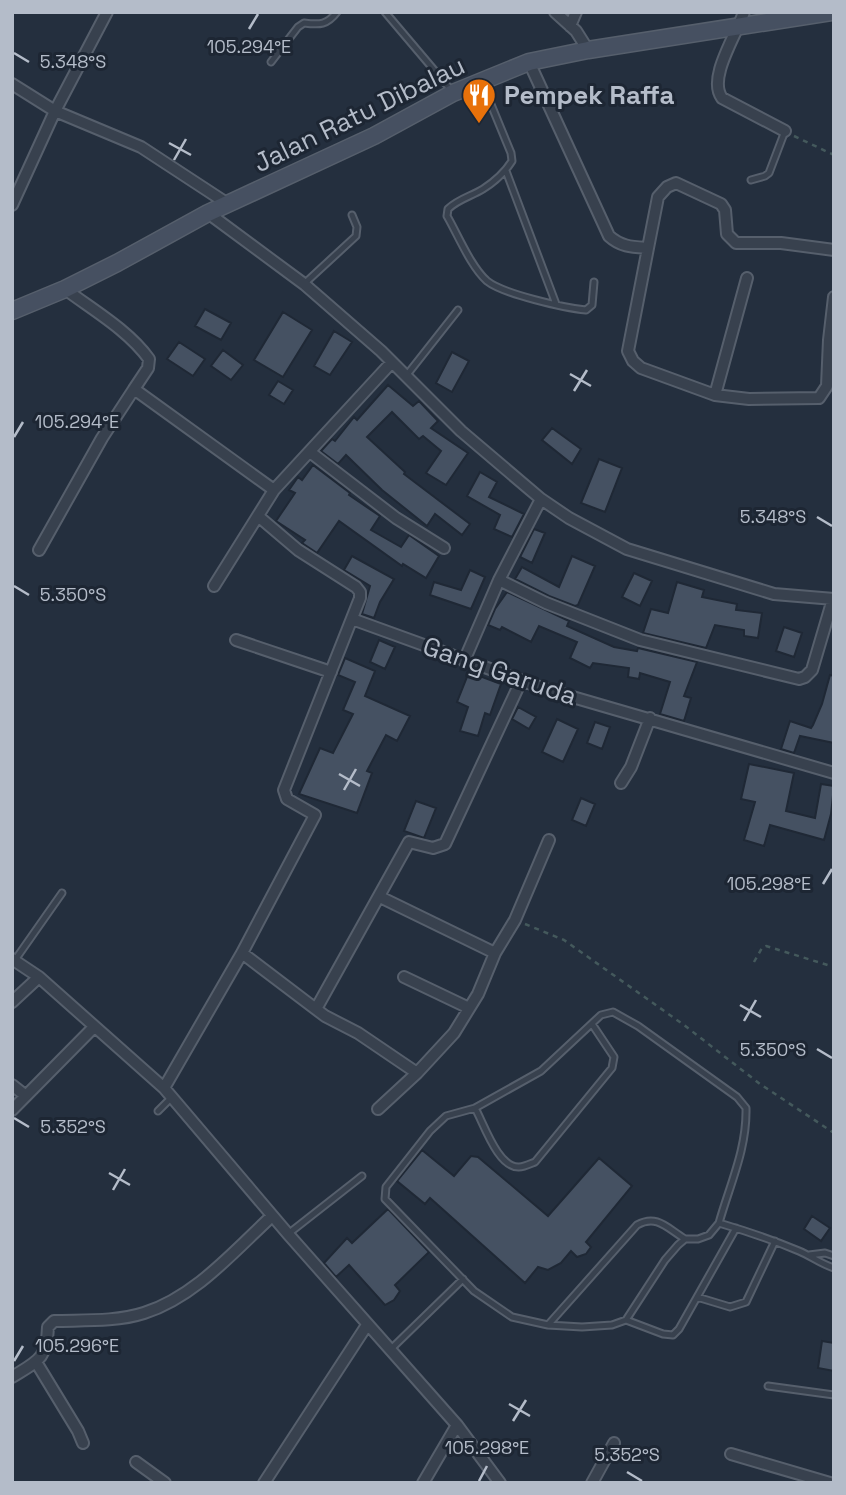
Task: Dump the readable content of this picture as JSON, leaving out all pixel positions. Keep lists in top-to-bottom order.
{
  "streets": {
    "main road": ["Jalan Ratu Dibalau"],
    "street": ["Gang Garuda"]
  },
  "places": {
    "restaurant": ["Pempek Raffa"]
  },
  "coordinates": [
    "105.294°E",
    "5.348°S",
    "5.350°S",
    "105.298°E",
    "5.352°S",
    "105.296°E"
  ]
}
